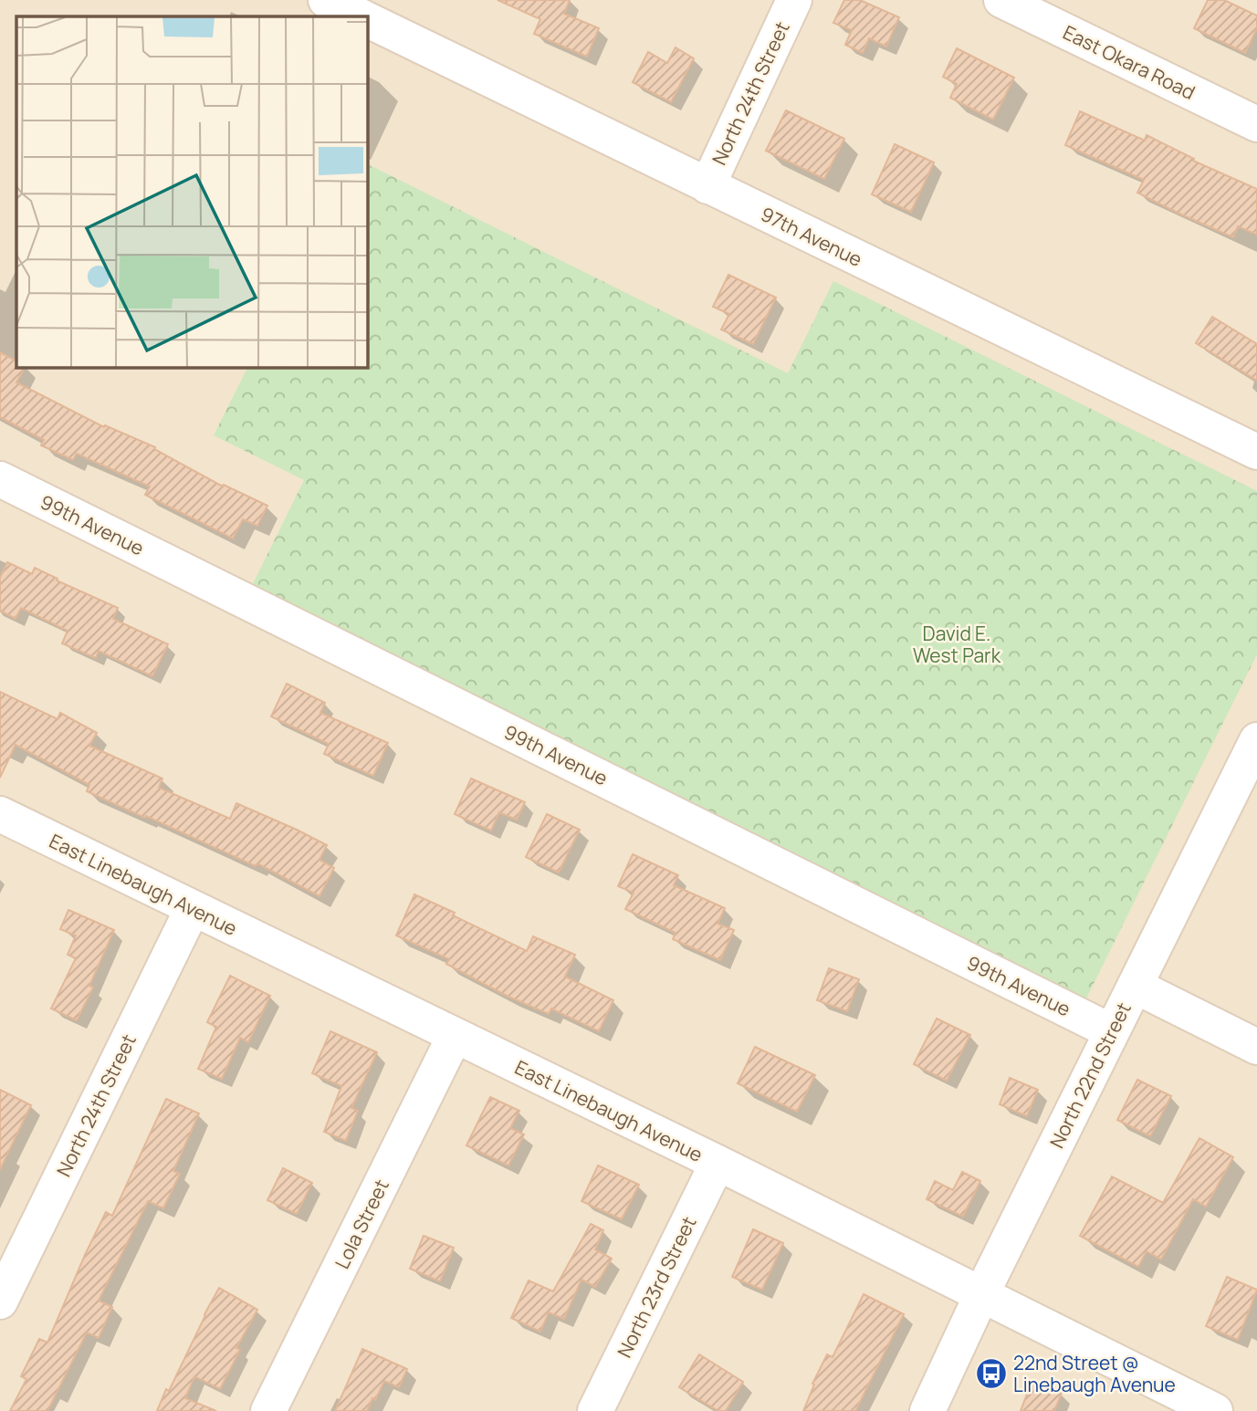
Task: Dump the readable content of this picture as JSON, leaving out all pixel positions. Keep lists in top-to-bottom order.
{
  "streets": {
    "street": [
      "East Okara Road",
      "North 24th Street",
      "97th Avenue",
      "99th Avenue",
      "East Linebaugh Avenue",
      "North 22nd Street",
      "Lola Street",
      "North 23rd Street"
    ]
  },
  "crossings": [
    ["North 24th Street", "97th Avenue"],
    ["North 24th Street", "East Linebaugh Avenue"],
    ["99th Avenue", "North 22nd Street"],
    ["East Linebaugh Avenue", "North 22nd Street"],
    ["East Linebaugh Avenue", "Lola Street"],
    ["East Linebaugh Avenue", "North 23rd Street"]
  ],
  "parks": ["David E. West Park"],
  "places": {
    "bus stop": ["22nd Street @ Linebaugh Avenue"]
  }
}
